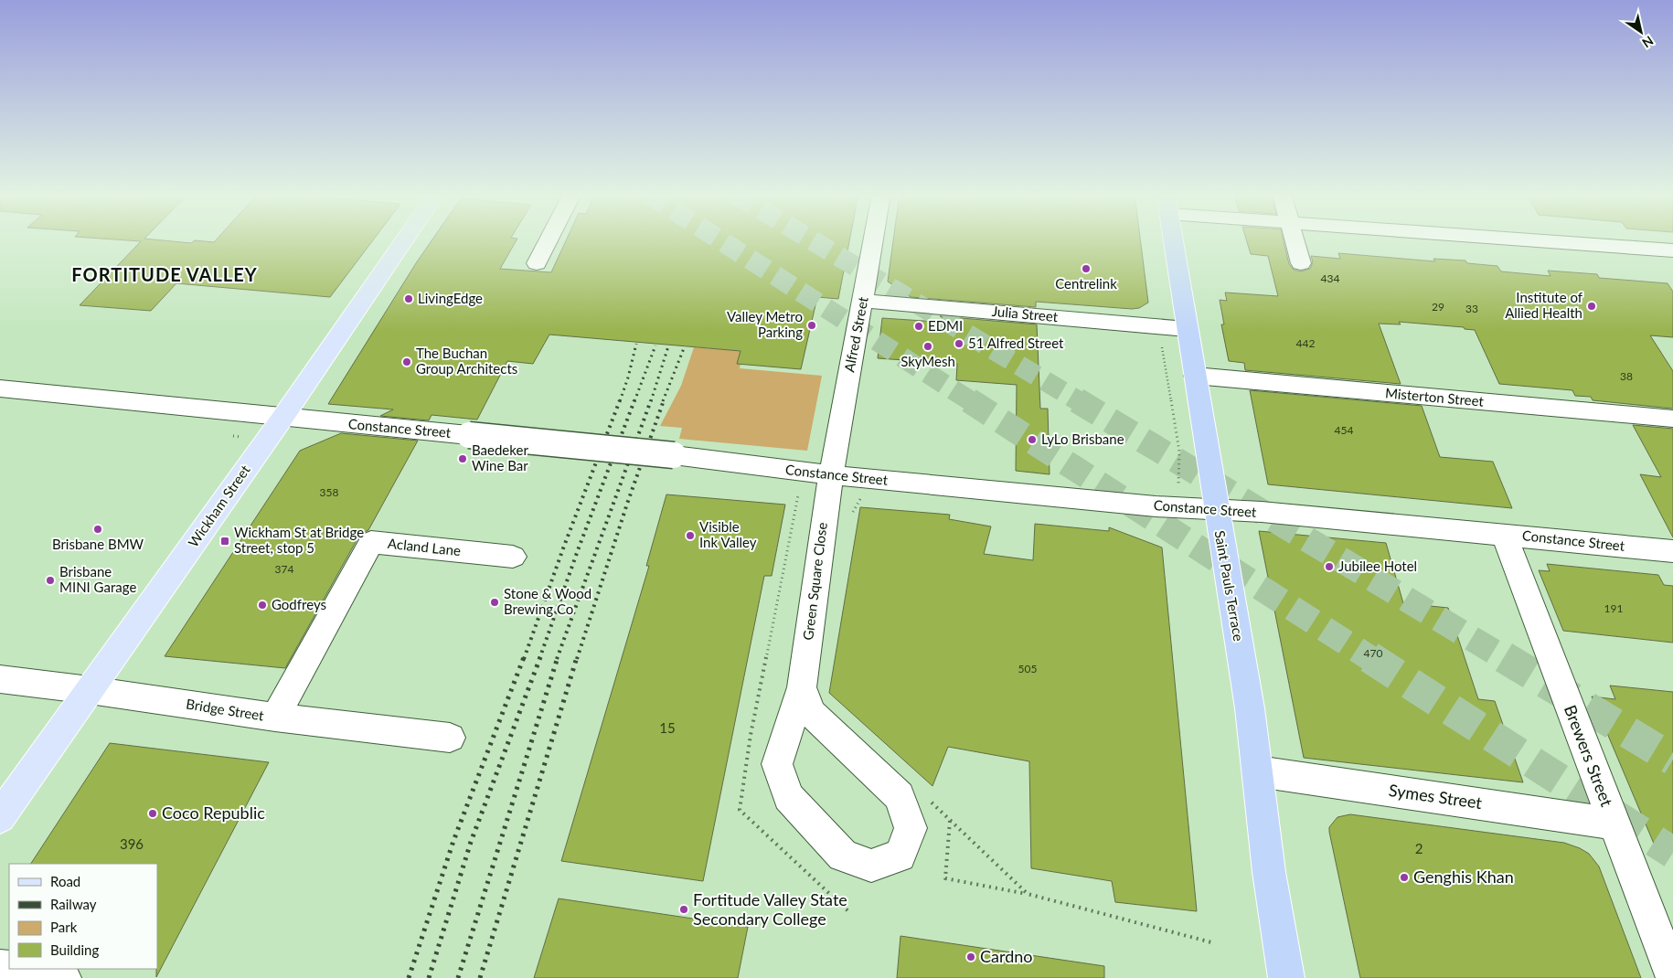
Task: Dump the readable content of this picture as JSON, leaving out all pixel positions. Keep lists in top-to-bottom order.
{
  "streets": {
    "highway": ["Saint Pauls Terrace"],
    "main road": ["Wickham Street"],
    "street": [
      "Julia Street",
      "Alfred Street",
      "Misterton Street",
      "Constance Street",
      "Acland Lane",
      "Green Square Close",
      "Bridge Street",
      "Brewers Street",
      "Symes Street"
    ]
  },
  "crossings": [
    ["Julia Street", "Alfred Street"],
    ["Julia Street", "Saint Pauls Terrace"],
    ["Alfred Street", "Constance Street"],
    ["Alfred Street", "Green Square Close"],
    ["Misterton Street", "Saint Pauls Terrace"],
    ["Constance Street", "Wickham Street"],
    ["Constance Street", "Green Square Close"],
    ["Constance Street", "Saint Pauls Terrace"],
    ["Constance Street", "Brewers Street"],
    ["Wickham Street", "Bridge Street"],
    ["Acland Lane", "Bridge Street"],
    ["Saint Pauls Terrace", "Symes Street"],
    ["Brewers Street", "Symes Street"]
  ],
  "districts": ["FORTITUDE VALLEY"],
  "places": {
    "other": [
      "Centrelink",
      "LivingEdge",
      "Institute of Allied Health",
      "Valley Metro Parking",
      "EDMI",
      "51 Alfred Street",
      "SkyMesh",
      "The Buchan Group Architects",
      "LyLo Brisbane",
      "Baedeker Wine Bar",
      "Brisbane BMW",
      "Visible Ink Valley",
      "Jubilee Hotel",
      "Brisbane MINI Garage",
      "Stone & Wood Brewing Co",
      "Godfreys",
      "Coco Republic",
      "Genghis Khan",
      "Fortitude Valley State Secondary College",
      "Cardno"
    ],
    "transit": ["Wickham St at Bridge Street, stop 5"]
  },
  "house_numbers": [
    "434",
    "29",
    "33",
    "442",
    "38",
    "454",
    "358",
    "374",
    "191",
    "470",
    "505",
    "15",
    "396",
    "2"
  ],
  "legend": [
    "Road",
    "Railway",
    "Park",
    "Building"
  ],
  "north": "bottom right"
}
